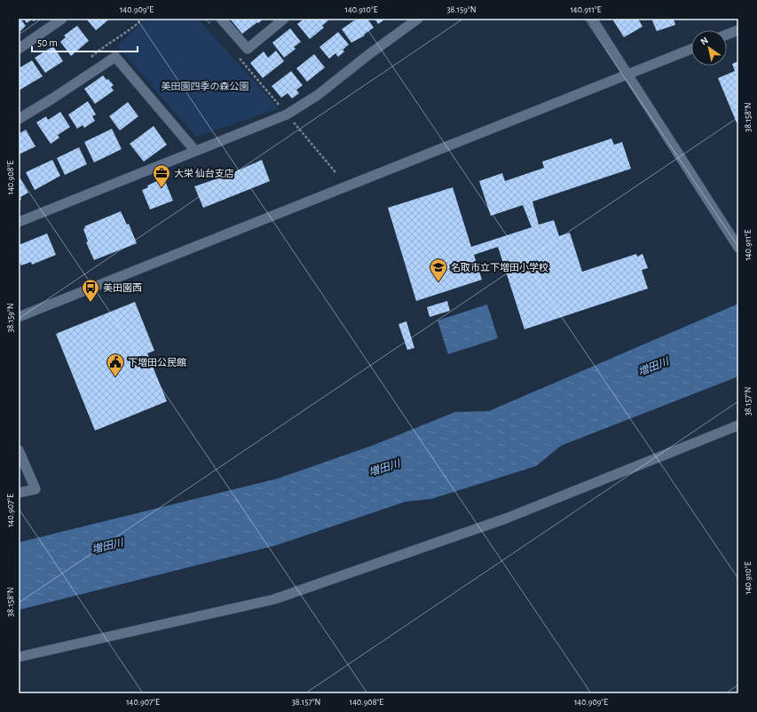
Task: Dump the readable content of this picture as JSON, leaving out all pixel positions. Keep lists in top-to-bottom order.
{
  "water": ["増田川"],
  "parks": ["美田園四季の森公園"],
  "places": {
    "office": ["大栄 仙台支店"],
    "school or university": ["名取市立下増田小学校"],
    "bus stop": ["美田園西"],
    "public building": ["下増田公民館"]
  },
  "scale_bar": "50 m",
  "north": "top left",
  "coordinates": [
    "140.909°E",
    "140.910°E",
    "38.159°N",
    "140.911°E",
    "38.158°N",
    "140.908°E",
    "38.157°N",
    "140.907°E"
  ]
}
